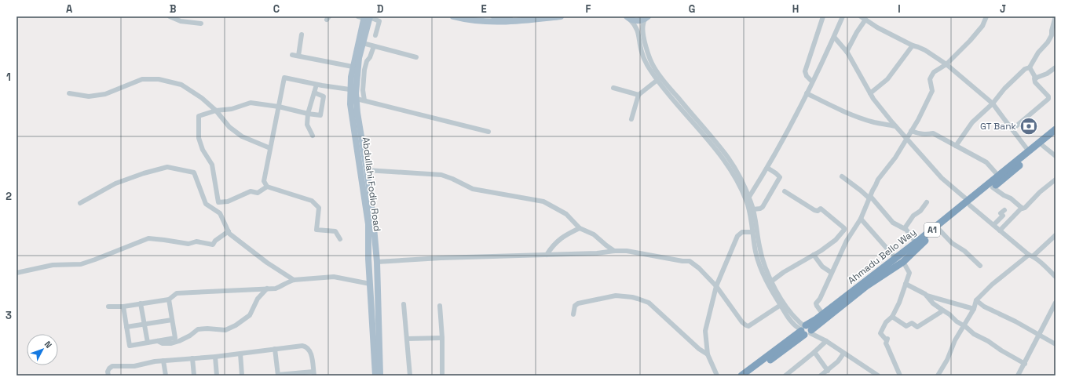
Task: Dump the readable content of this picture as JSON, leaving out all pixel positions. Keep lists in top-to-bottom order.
{
  "streets": {
    "highway": ["A1", "Ahmadu Bello Way"],
    "main road": ["Abdullahi Fodio Road"]
  },
  "crossings": [
    ["A1", "Ahmadu Bello Way"]
  ],
  "places": {
    "bank": ["GT Bank"]
  },
  "north": "top right",
  "grid": {
    "columns": [
      "A",
      "B",
      "C",
      "D",
      "E",
      "F",
      "G",
      "H",
      "I",
      "J"
    ],
    "rows": ["1", "2", "3"]
  }
}
